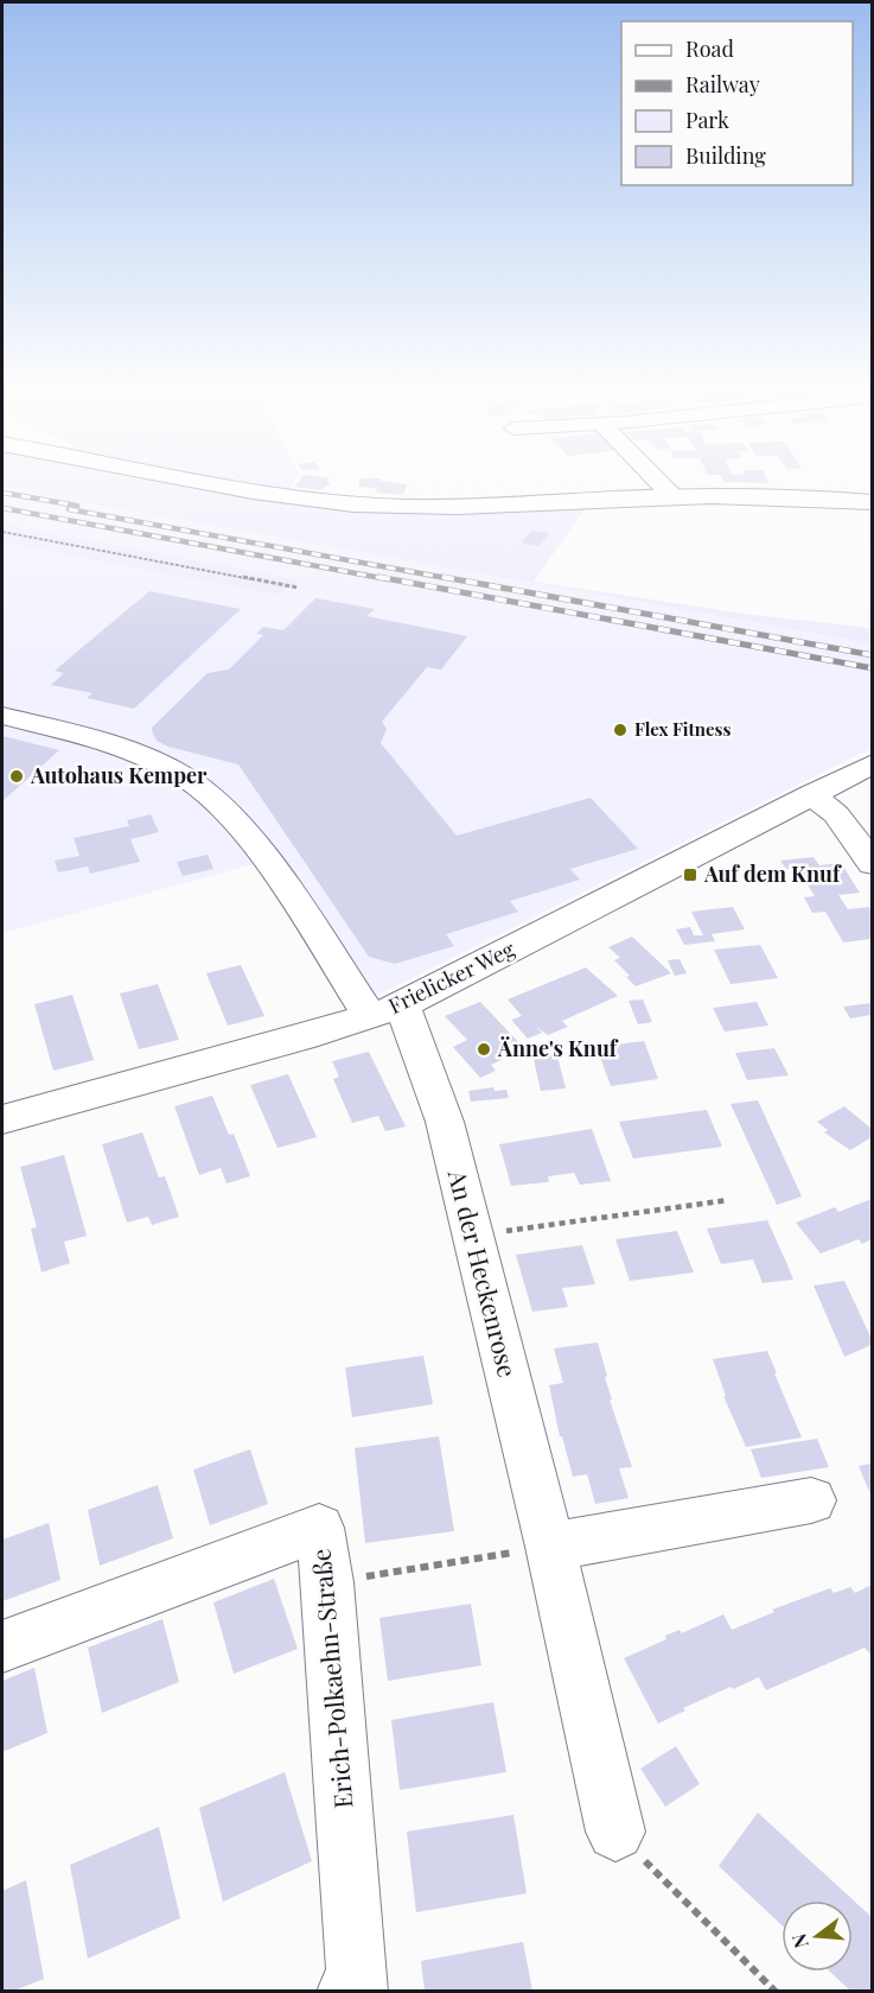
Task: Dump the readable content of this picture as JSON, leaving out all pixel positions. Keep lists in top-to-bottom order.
{
  "streets": {
    "street": ["Frielicker Weg", "An der Heckenrose", "Erich-Polkaehn-Straße"]
  },
  "crossings": [
    ["Frielicker Weg", "An der Heckenrose"]
  ],
  "places": {
    "other": ["Flex Fitness", "Autohaus Kemper", "Änne's Knuf"],
    "transit": ["Auf dem Knuf"]
  },
  "legend": [
    "Road",
    "Railway",
    "Park",
    "Building"
  ],
  "north": "left"
}
